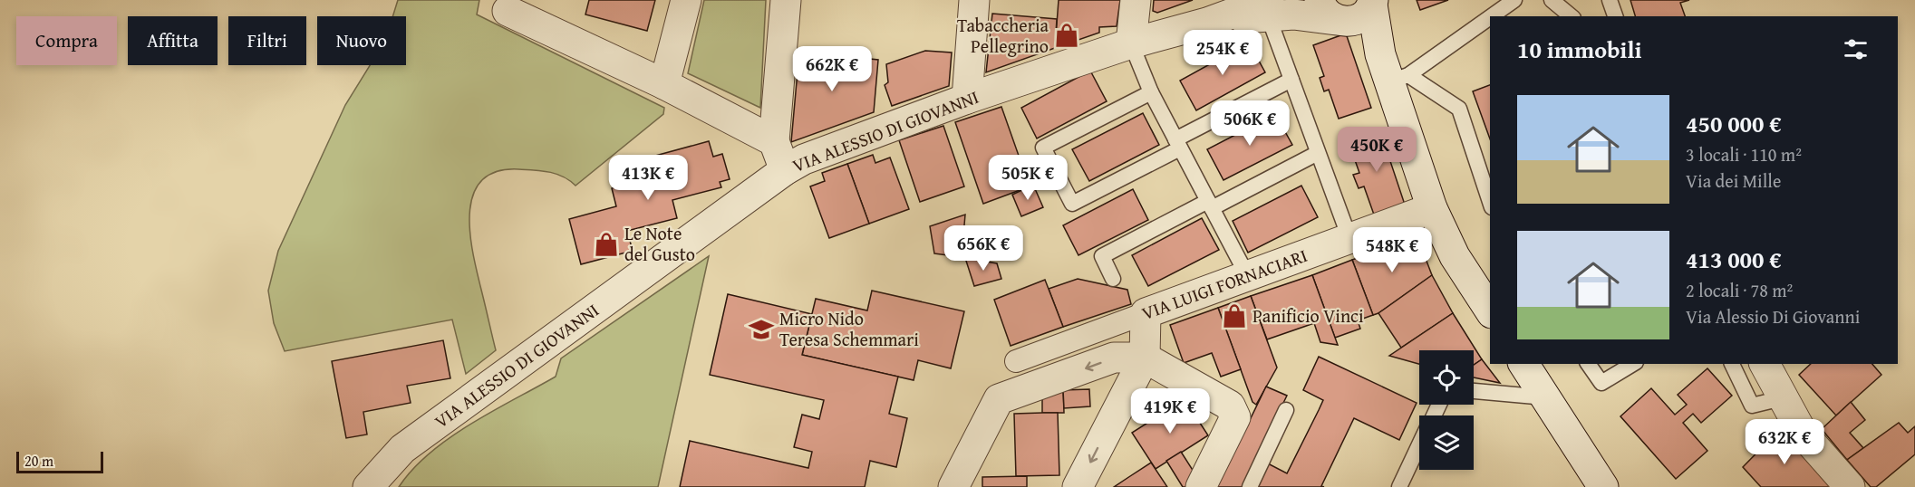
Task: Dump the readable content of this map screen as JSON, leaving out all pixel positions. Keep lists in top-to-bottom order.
{
  "streets": {
    "street": ["VIA ALESSIO DI GIOVANNI", "VIA LUIGI FORNACIARI"]
  },
  "places": {
    "shop": ["Tabaccheria Pellegrino", "Le Note del Gusto", "Panificio Vinci"],
    "school or university": ["Micro Nido Teresa Schemmari"]
  },
  "scale_bar": "20 m",
  "page": {
    "chip": [
      "Compra",
      "Affitta",
      "Filtri",
      "Nuovo"
    ],
    "heading": "10 immobili",
    "price": [
      "254K €",
      "662K €",
      "506K €",
      "450K €",
      "413K €",
      "505K €",
      "656K €",
      "548K €",
      "419K €",
      "632K €"
    ],
    "list": [
      {
        "name": "450 000 €",
        "note": "3 locali · 110 m² · Via dei Mille"
      },
      {
        "name": "413 000 €",
        "note": "2 locali · 78 m² · Via Alessio Di Giovanni"
      }
    ],
    "scale": "20 m"
  }
}
